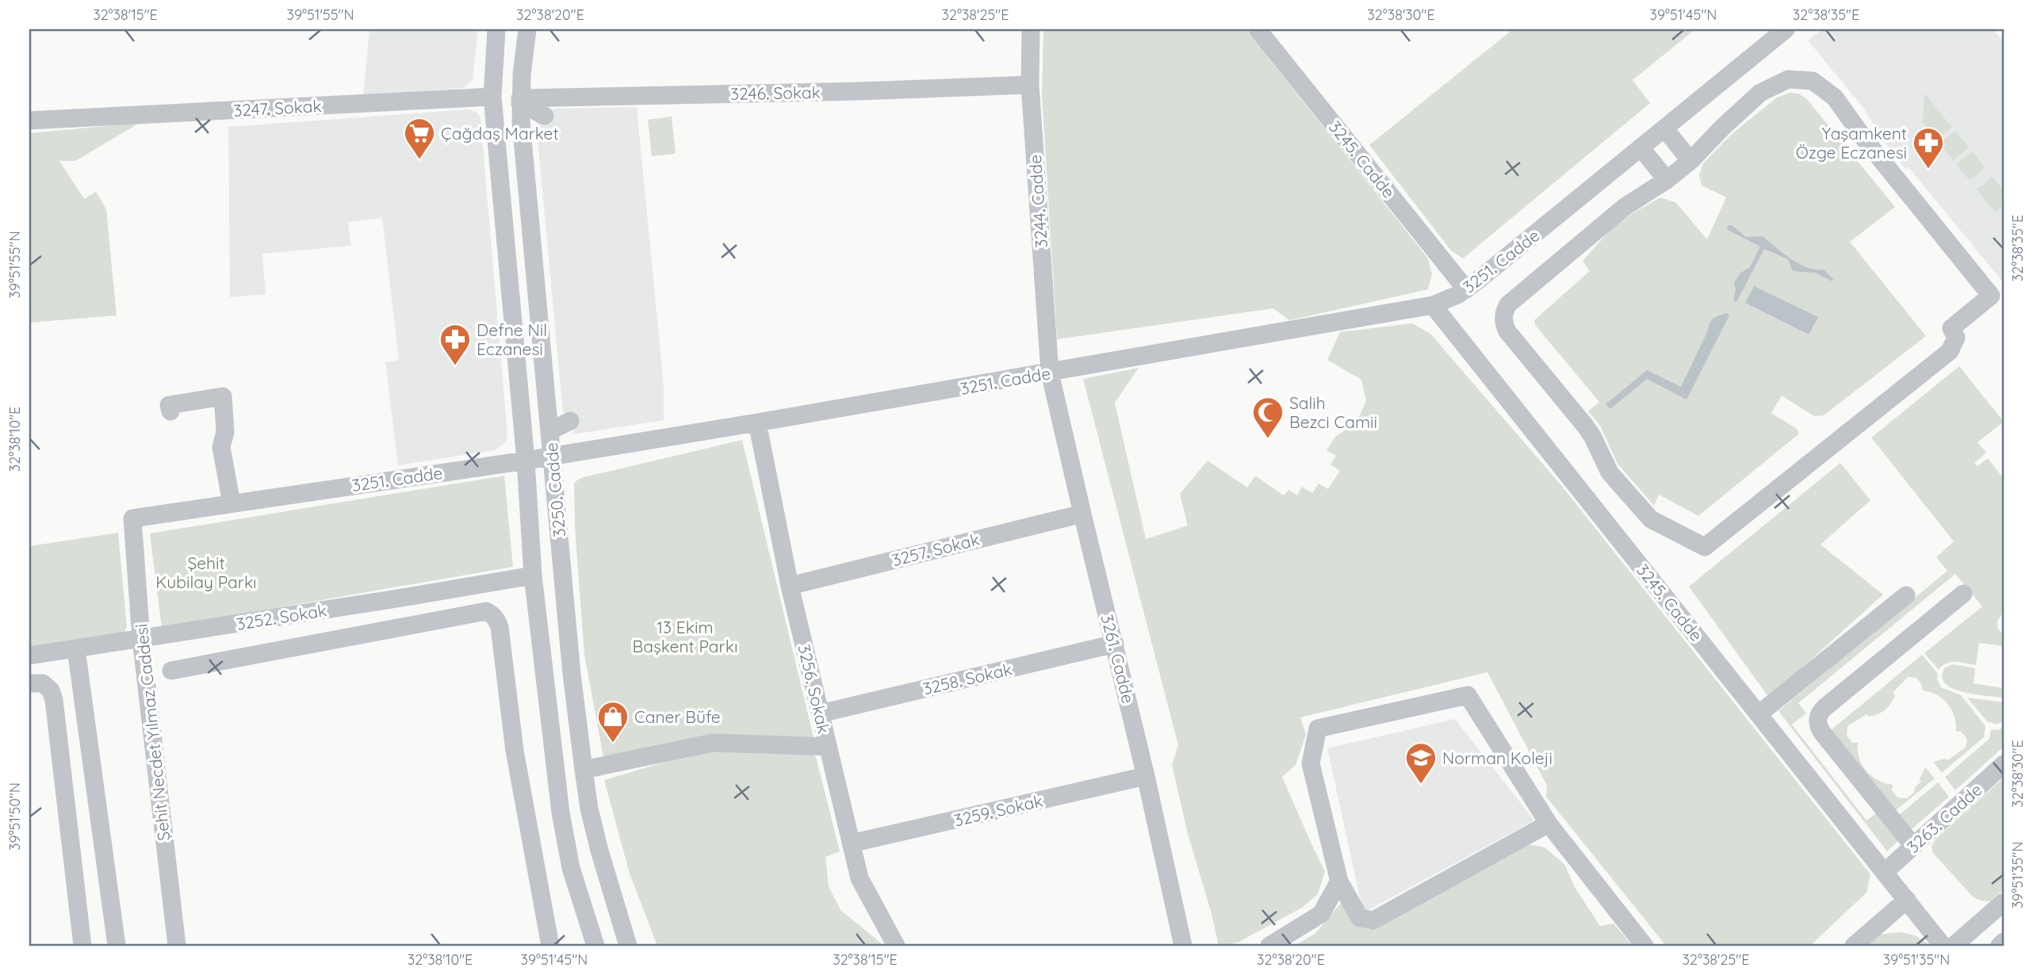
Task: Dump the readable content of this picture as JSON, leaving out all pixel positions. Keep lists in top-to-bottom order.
{
  "streets": {
    "street": [
      "3246. Sokak",
      "3247. Sokak",
      "3245. Cadde",
      "3244. Cadde",
      "3251. Cadde",
      "3250. Cadde",
      "3257. Sokak",
      "3252. Sokak",
      "3261. Cadde",
      "3258. Sokak",
      "3256. Sokak",
      "Şehit Necdet Yılmaz Caddesi",
      "3259. Sokak",
      "3263. Cadde"
    ]
  },
  "crossings": [
    ["3246. Sokak", "3244. Cadde"],
    ["3246. Sokak", "3250. Cadde"],
    ["3247. Sokak", "3250. Cadde"],
    ["3245. Cadde", "3251. Cadde"],
    ["3245. Cadde", "3263. Cadde"],
    ["3244. Cadde", "3251. Cadde"],
    ["3244. Cadde", "3261. Cadde"],
    ["3251. Cadde", "3250. Cadde"],
    ["3251. Cadde", "3261. Cadde"],
    ["3251. Cadde", "3256. Sokak"],
    ["3251. Cadde", "Şehit Necdet Yılmaz Caddesi"],
    ["3250. Cadde", "3252. Sokak"],
    ["3257. Sokak", "3261. Cadde"],
    ["3257. Sokak", "3256. Sokak"],
    ["3252. Sokak", "Şehit Necdet Yılmaz Caddesi"],
    ["3261. Cadde", "3258. Sokak"],
    ["3261. Cadde", "3259. Sokak"],
    ["3258. Sokak", "3256. Sokak"],
    ["3256. Sokak", "3259. Sokak"]
  ],
  "parks": ["Şehit Kubilay Parkı", "13 Ekim Başkent Parkı"],
  "places": {
    "supermarket": ["Çağdaş Market"],
    "pharmacy": ["Yaşamkent Özge Eczanesi", "Defne Nil Eczanesi"],
    "mosque": ["Salih Bezci Camii"],
    "shop": ["Caner Büfe"],
    "school or university": ["Norman Koleji"]
  },
  "coordinates": [
    "32°38'15\"E",
    "39°51'55\"N",
    "32°38'20\"E",
    "32°38'25\"E",
    "32°38'30\"E",
    "39°51'45\"N",
    "32°38'35\"E",
    "32°38'10\"E",
    "39°51'50\"N",
    "39°51'35\"N"
  ]
}
